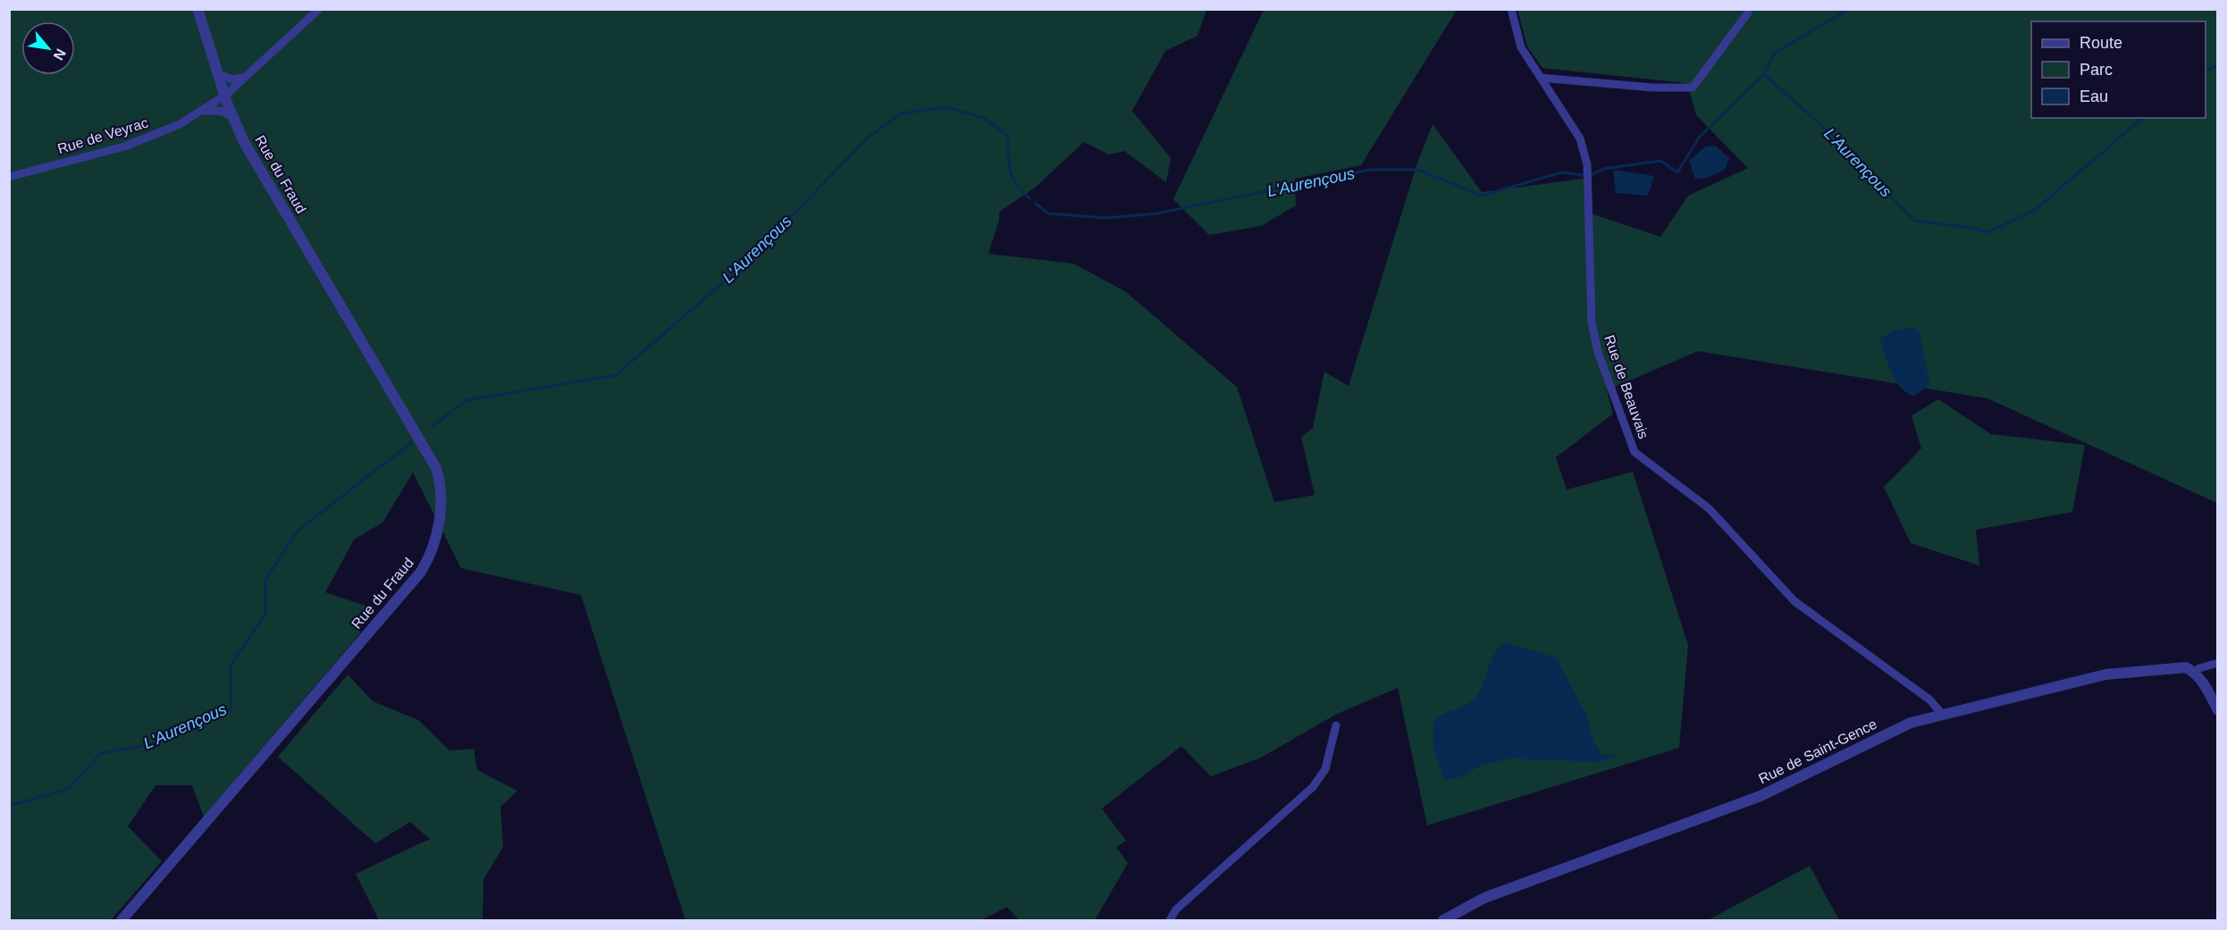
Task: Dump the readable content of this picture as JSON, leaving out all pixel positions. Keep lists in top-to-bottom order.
{
  "streets": {
    "street": [
      "Rue de Veyrac",
      "Rue du Fraud",
      "Rue de Beauvais",
      "Rue de Saint-Gence"
    ]
  },
  "crossings": [
    ["Rue de Veyrac", "Rue du Fraud"],
    ["Rue de Beauvais", "Rue de Saint-Gence"]
  ],
  "water": ["L'Aurençous"],
  "legend": ["Route", "Parc", "Eau"],
  "north": "bottom right"
}
